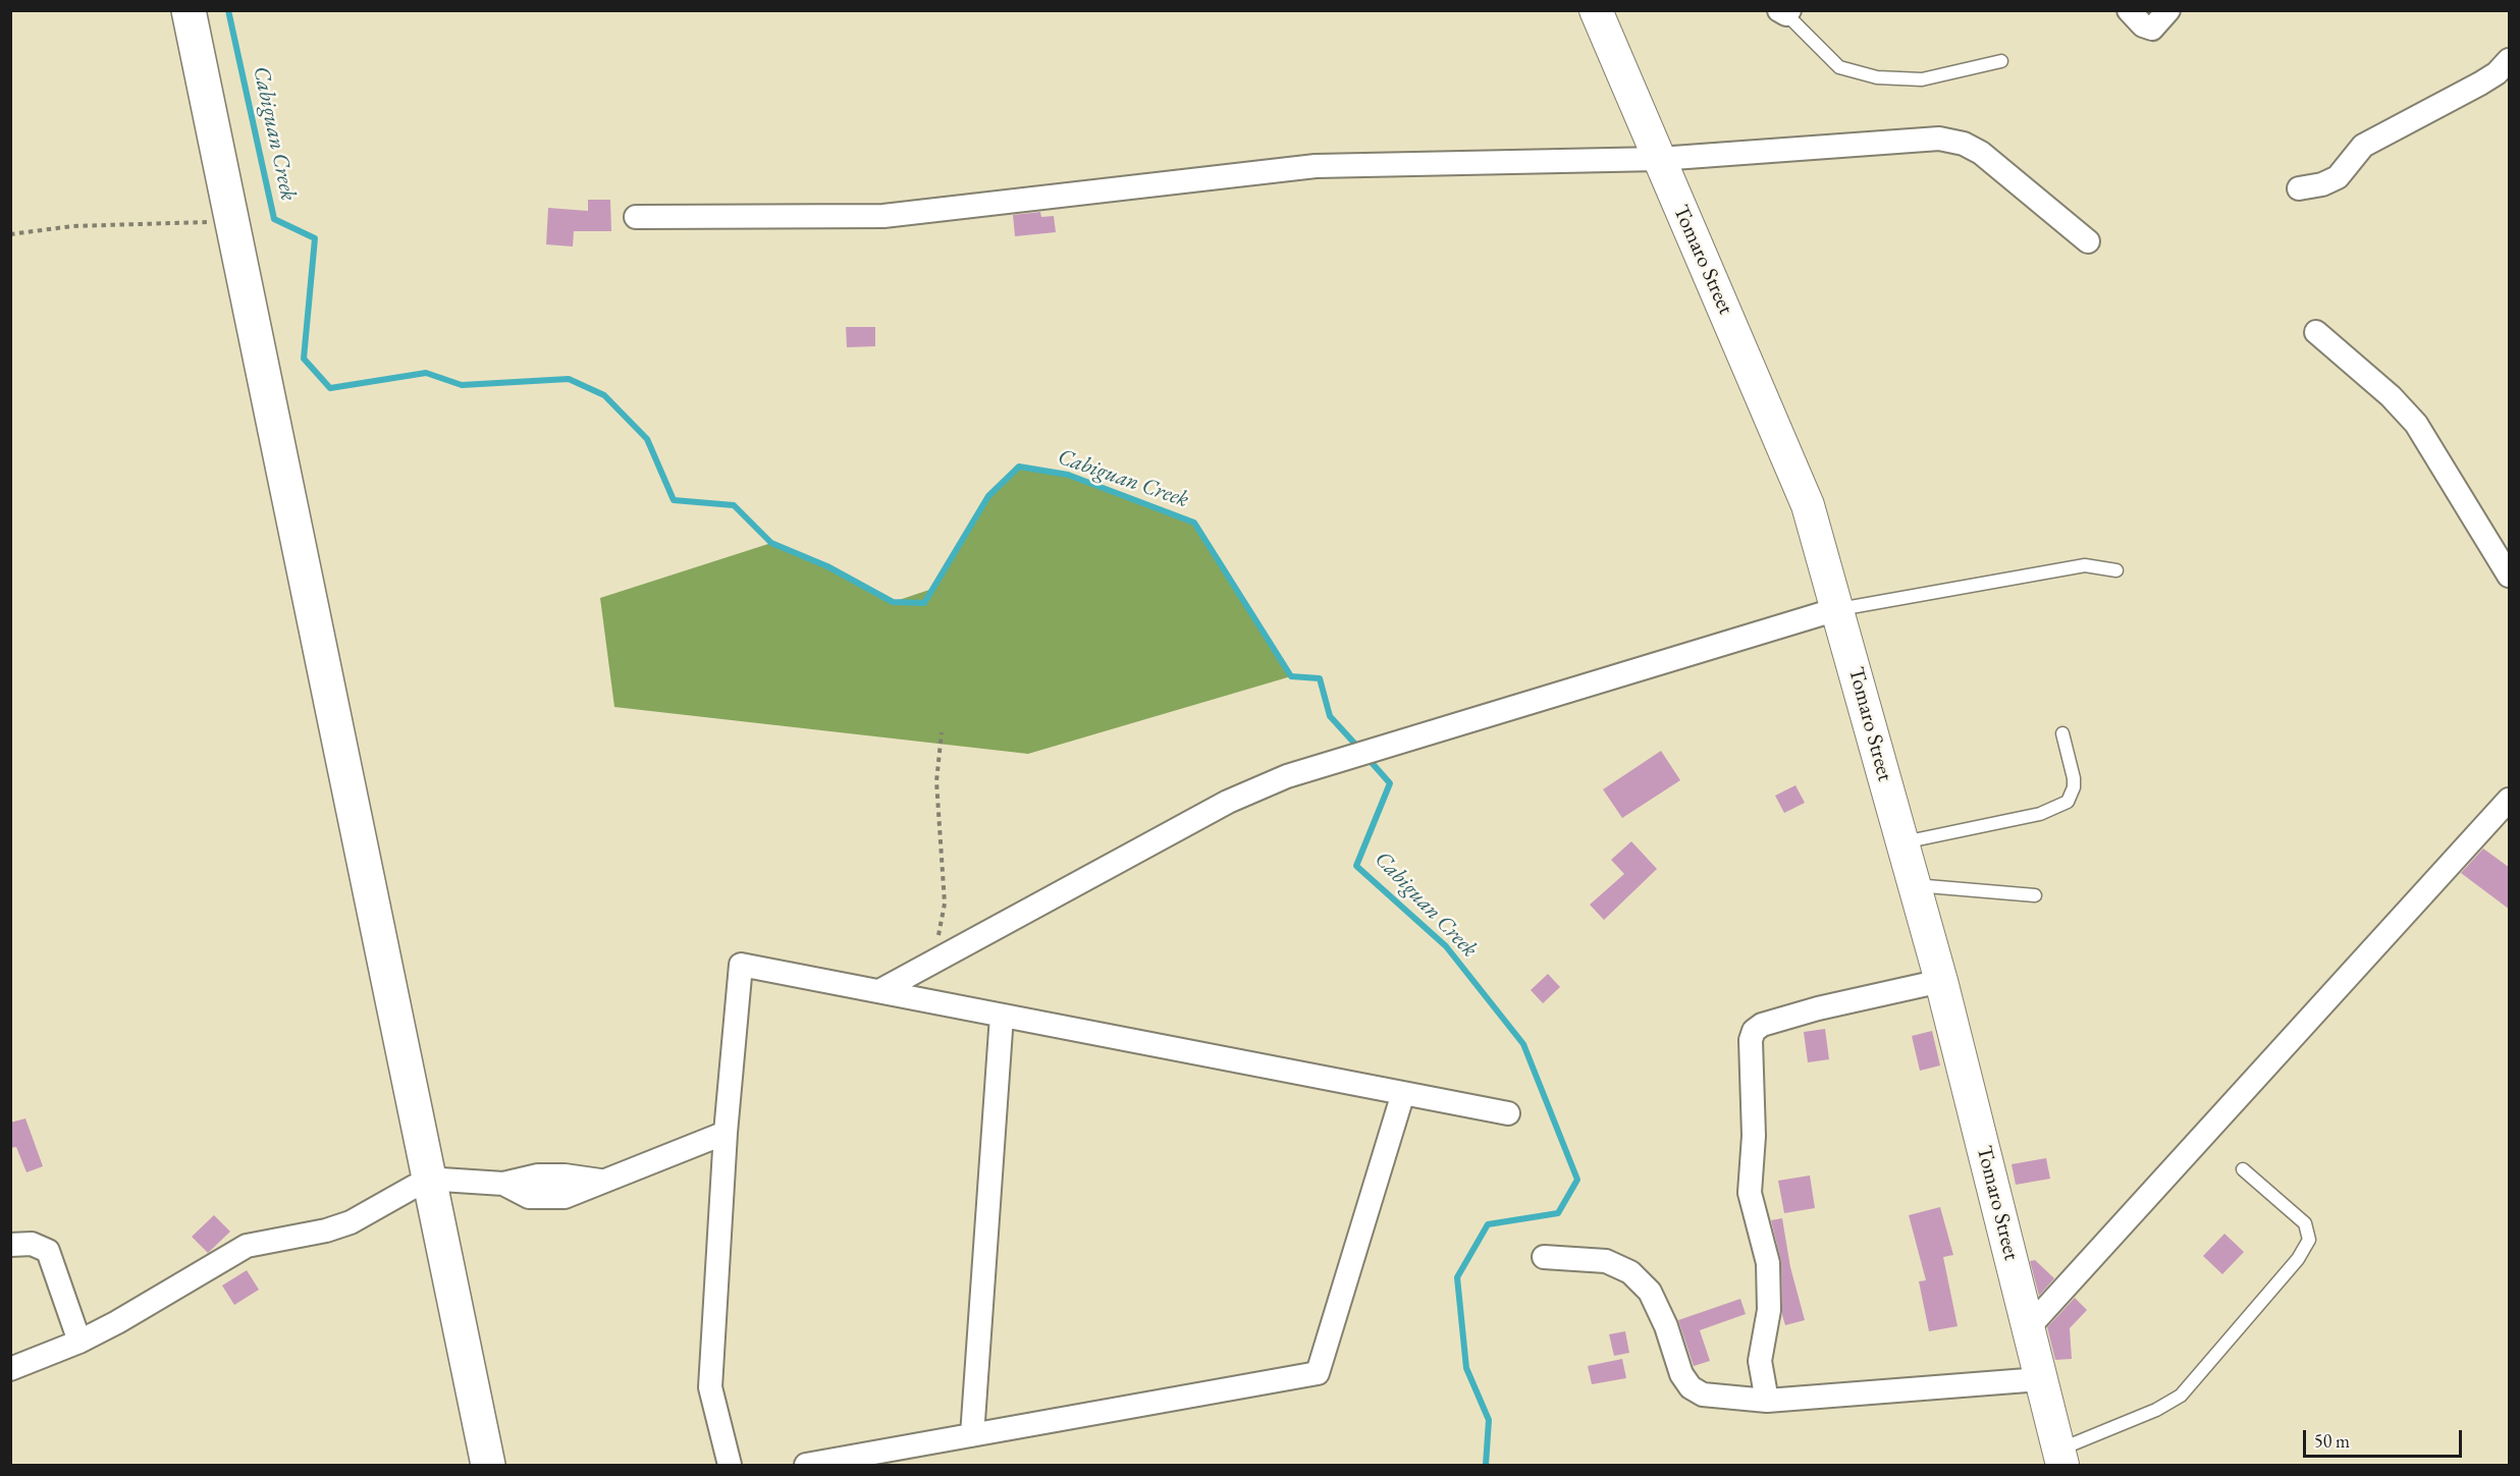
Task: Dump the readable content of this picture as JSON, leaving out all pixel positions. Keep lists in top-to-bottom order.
{
  "streets": {
    "street": ["Tomaro Street"]
  },
  "water": ["Cabiguan Creek"],
  "scale_bar": "50 m"
}
